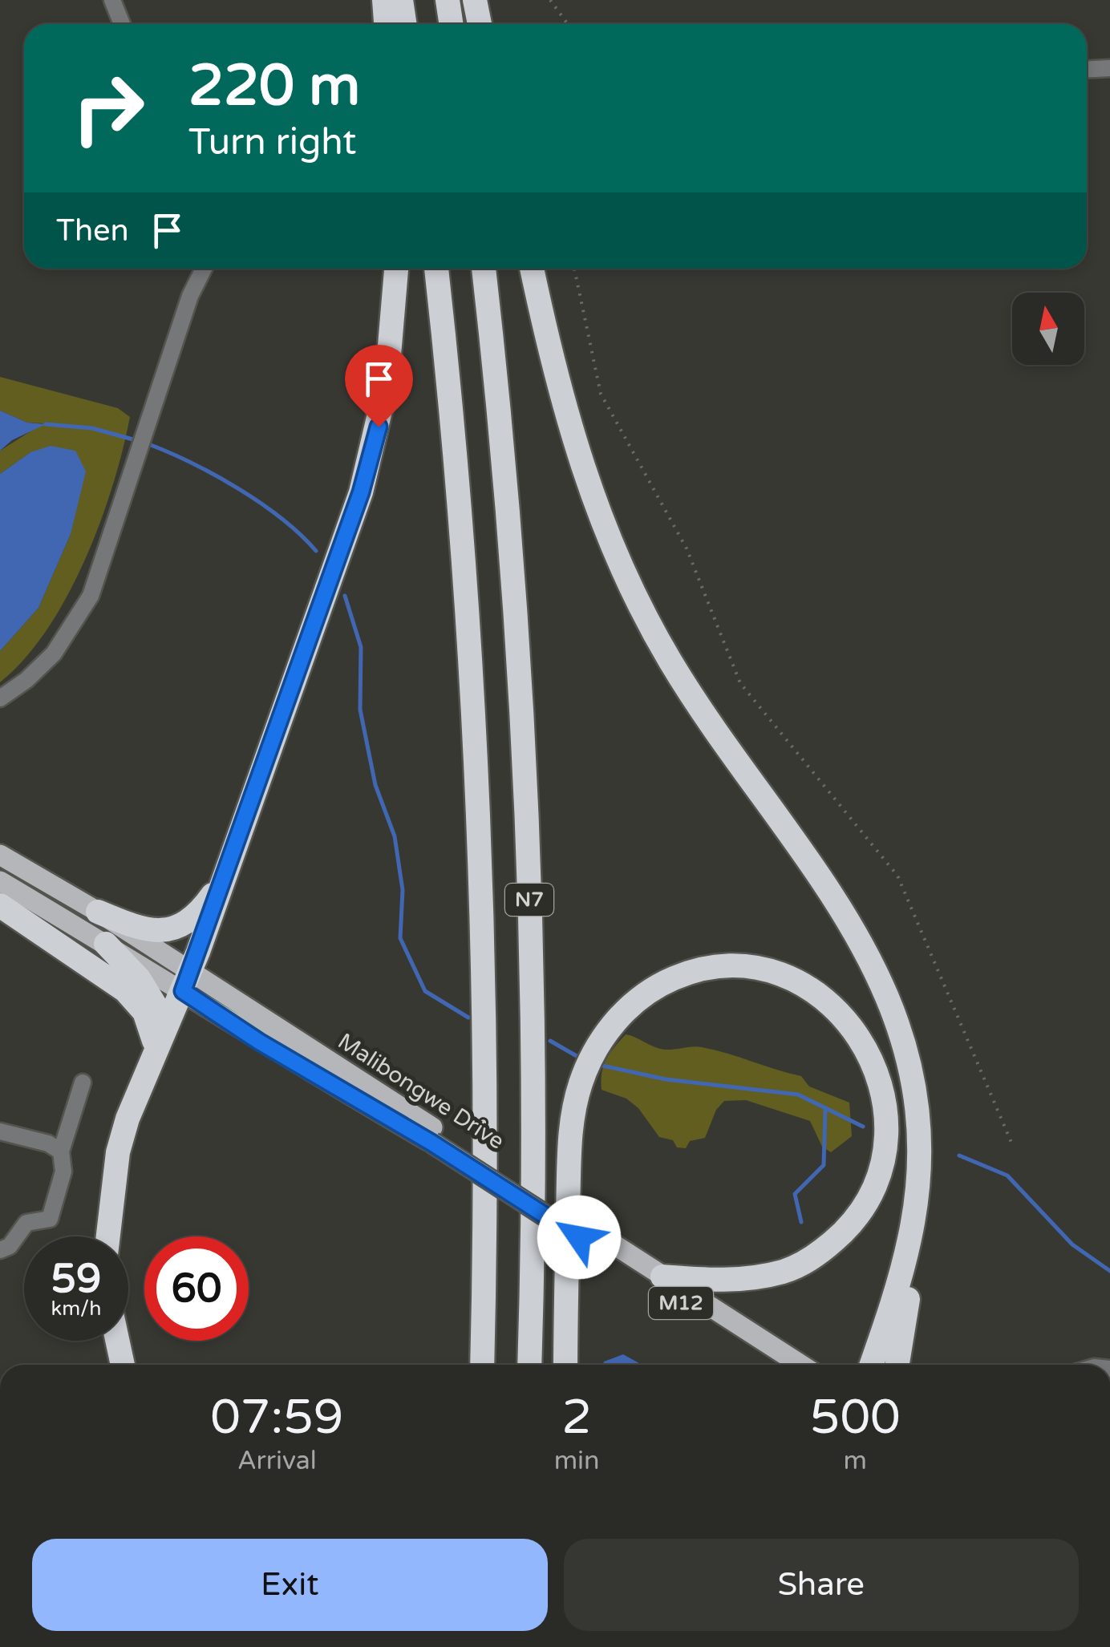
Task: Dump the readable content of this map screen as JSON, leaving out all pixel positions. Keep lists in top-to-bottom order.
{
  "streets": {
    "highway": ["N7"],
    "main road": ["Malibongwe Drive", "M12"]
  },
  "north": "top",
  "page": {
    "turn": ["220 m", "Turn right"],
    "then": "Then",
    "speed": "59 km/h",
    "limit": "60",
    "eta": [
      "07:59",
      "Arrival",
      "2",
      "min",
      "500",
      "m"
    ],
    "buttons": ["Exit", "Share"]
  }
}
